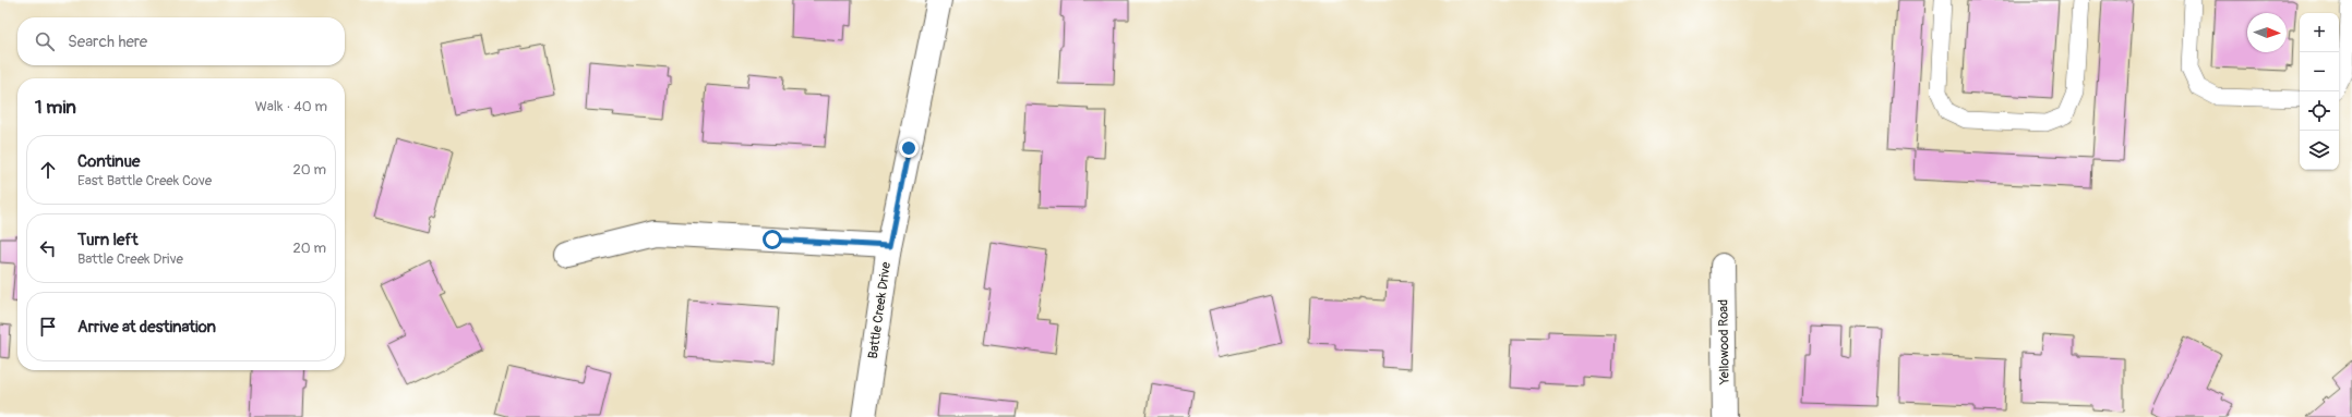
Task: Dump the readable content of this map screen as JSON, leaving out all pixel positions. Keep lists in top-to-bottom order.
{
  "streets": {
    "street": ["Battle Creek Drive", "Yellowood Road"]
  },
  "north": "right",
  "page": {
    "map_buttons": ["+", "−"],
    "search": "Search here",
    "heading": ["1 min", "Walk · 40 m"],
    "list": [
      ["Continue", "East Battle Creek Cove", "20 m"],
      ["Turn left", "Battle Creek Drive", "20 m"],
      "Arrive at destination"
    ]
  }
}
